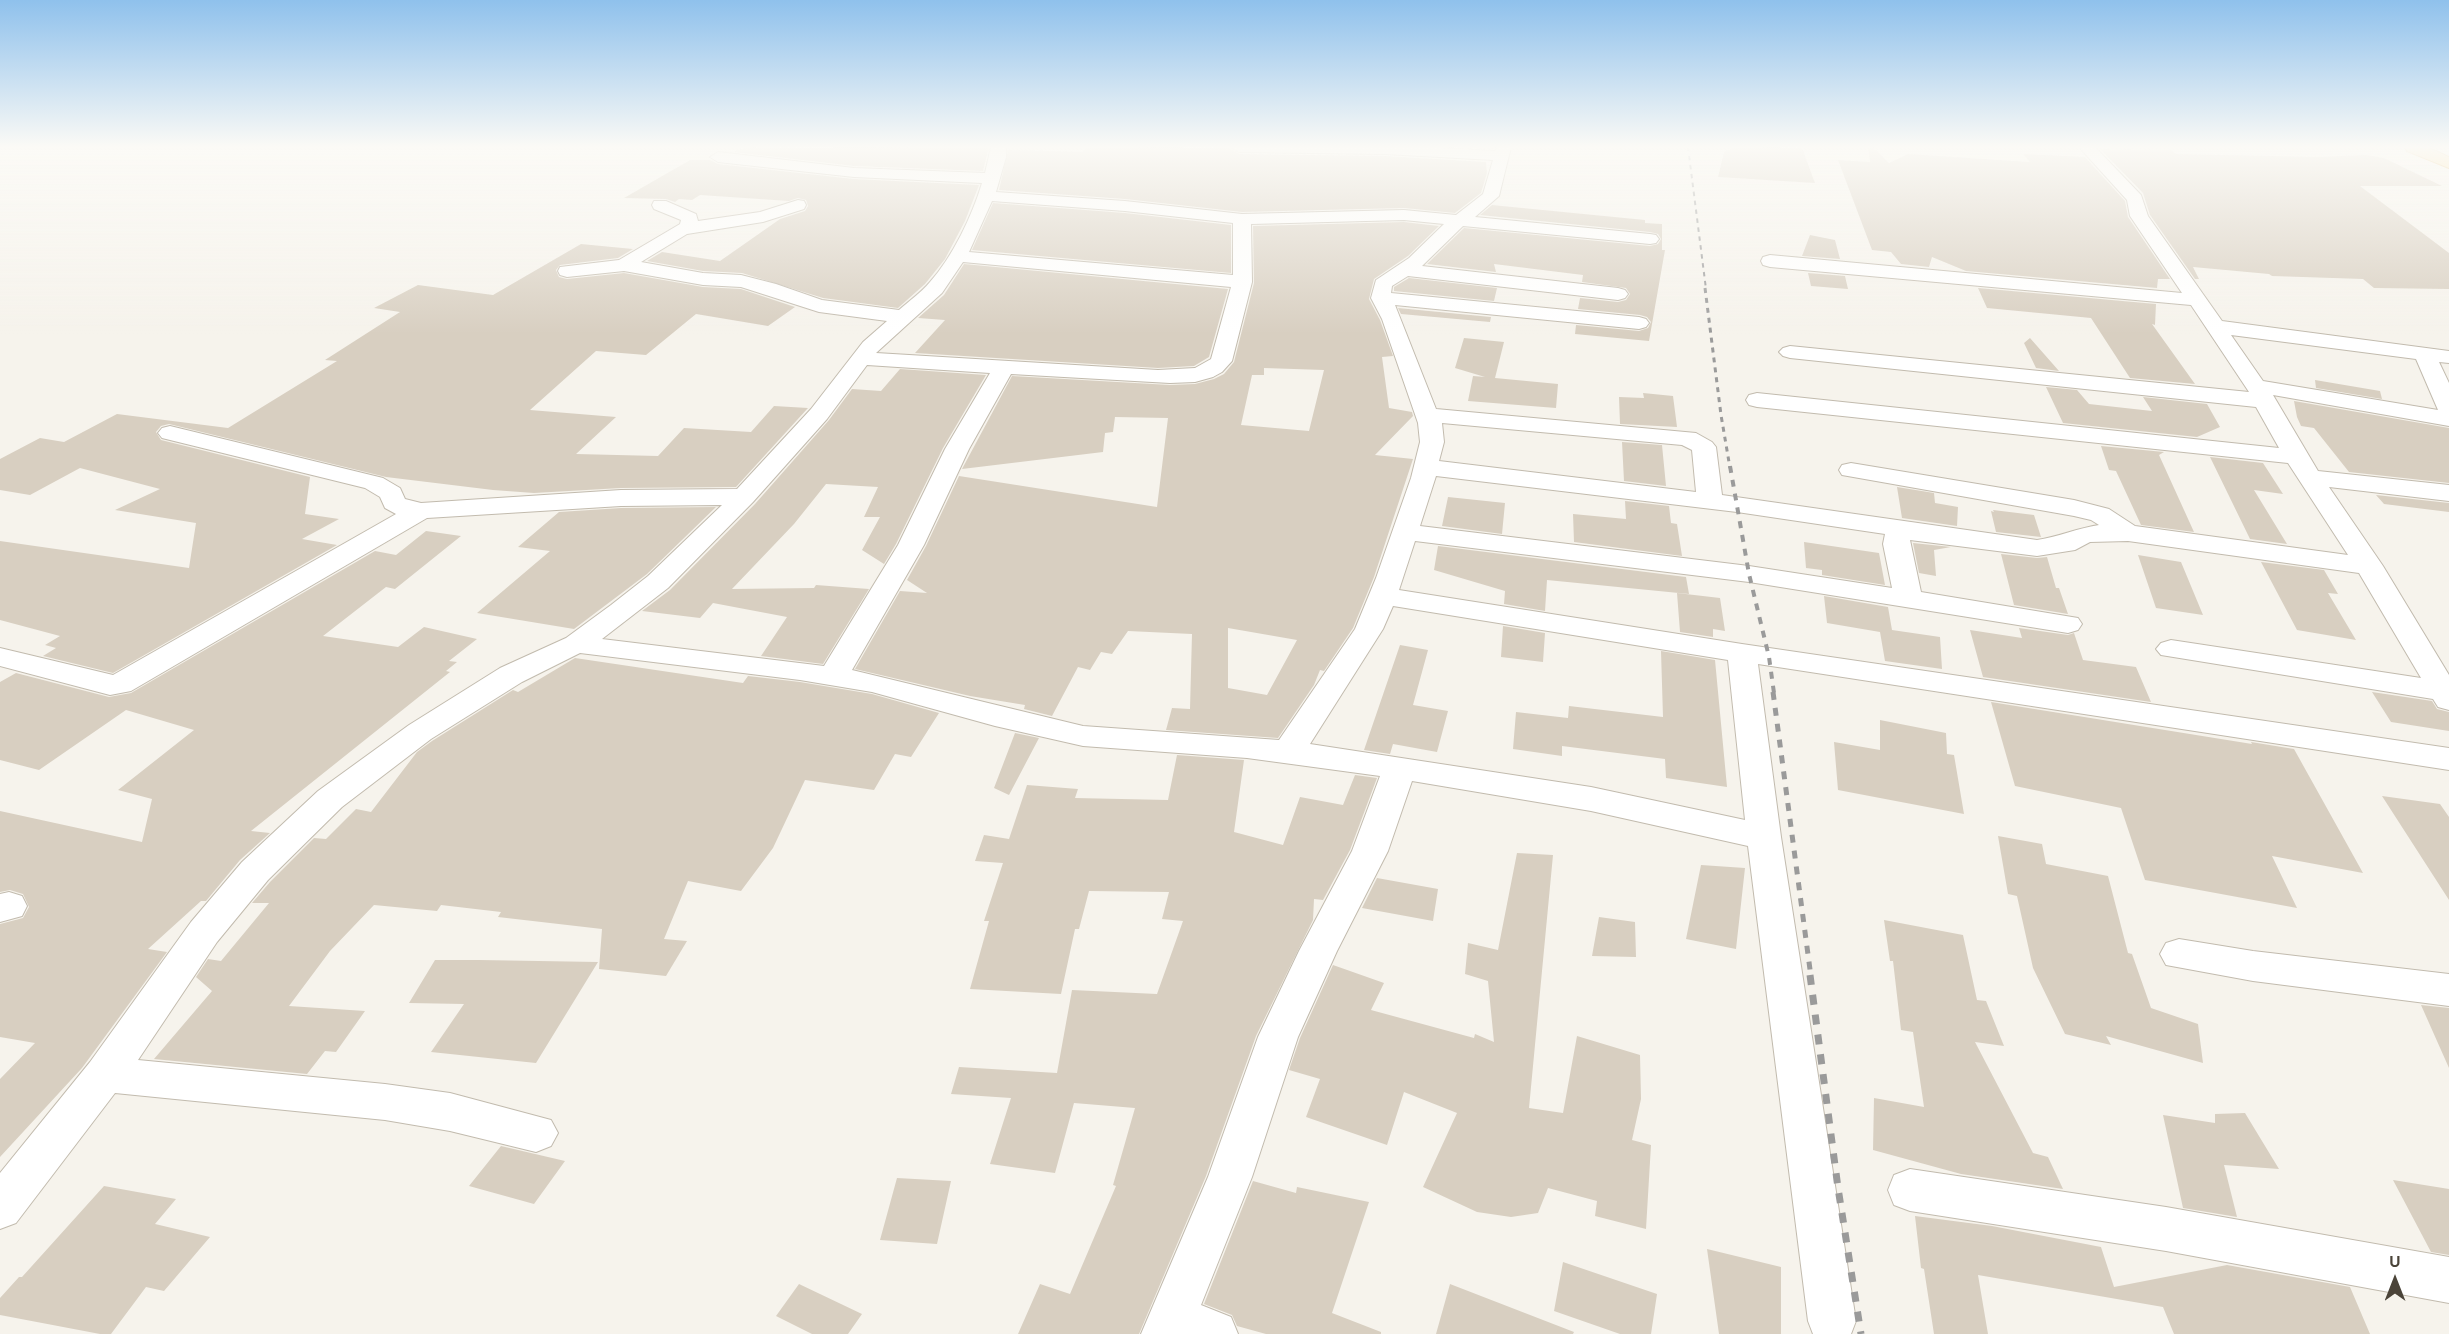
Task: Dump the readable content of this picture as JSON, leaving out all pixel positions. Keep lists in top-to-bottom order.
{
  "north": "top"
}
